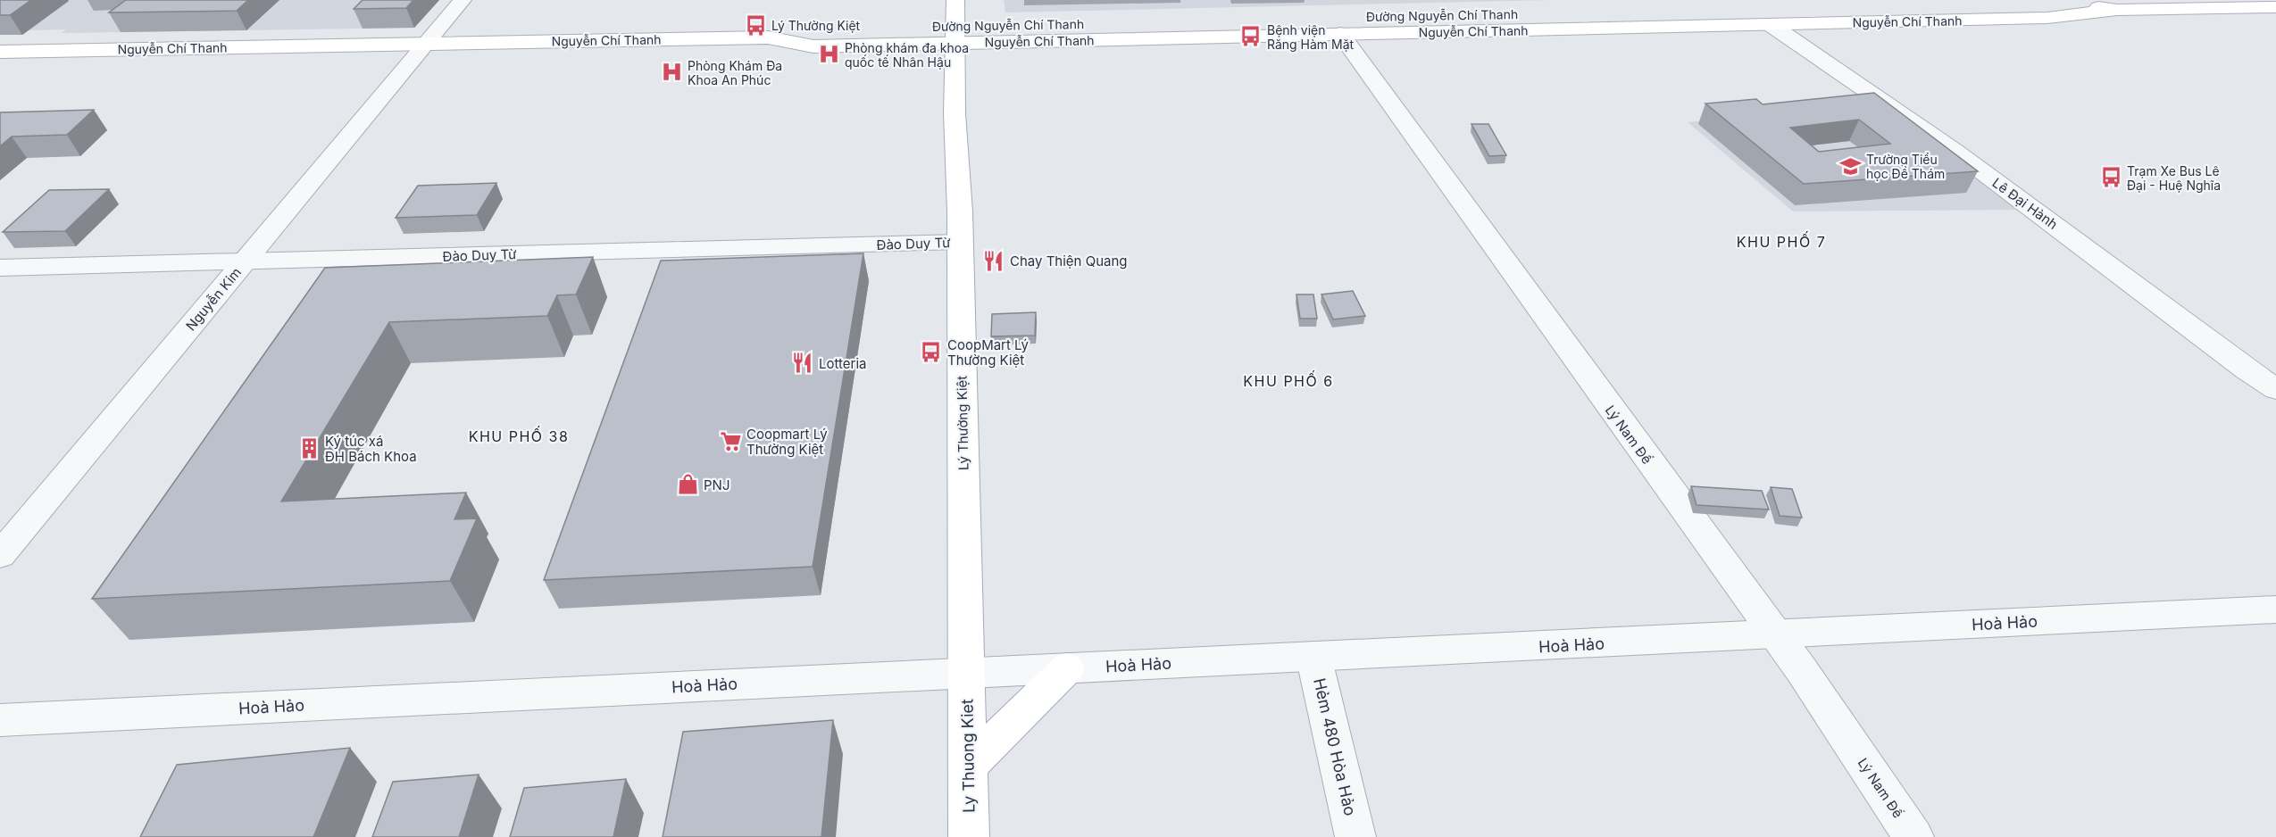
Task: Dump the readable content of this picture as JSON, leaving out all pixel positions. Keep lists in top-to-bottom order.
{
  "streets": {
    "main road": [
      "Đường Nguyễn Chí Thanh",
      "Nguyễn Chí Thanh",
      "Lý Thường Kiệt",
      "Ly Thuong Kiet"
    ],
    "street": [
      "Lê Đại Hành",
      "Đào Duy Từ",
      "Nguyễn Kim",
      "Lý Nam Đế",
      "Hoà Hảo",
      "Hẻm 480 Hòa Hảo"
    ]
  },
  "crossings": [
    ["Đường Nguyễn Chí Thanh", "Nguyễn Chí Thanh"],
    ["Nguyễn Chí Thanh", "Lê Đại Hành"],
    ["Nguyễn Chí Thanh", "Nguyễn Kim"],
    ["Nguyễn Chí Thanh", "Lý Thường Kiệt"],
    ["Nguyễn Chí Thanh", "Lý Nam Đế"],
    ["Đào Duy Từ", "Nguyễn Kim"],
    ["Đào Duy Từ", "Lý Thường Kiệt"],
    ["Lý Thường Kiệt", "Hoà Hảo"],
    ["Lý Thường Kiệt", "Ly Thuong Kiet"],
    ["Lý Nam Đế", "Hoà Hảo"],
    ["Hoà Hảo", "Hẻm 480 Hòa Hảo"],
    ["Hoà Hảo", "Ly Thuong Kiet"]
  ],
  "districts": ["KHU PHỐ 7", "KHU PHỐ 6", "KHU PHỐ 38"],
  "places": {
    "bus stop": [
      "Lý Thường Kiệt",
      "Bệnh viện Răng Hàm Mặt",
      "Trạm Xe Bus Lê Đại - Huệ Nghĩa",
      "CoopMart Lý Thường Kiệt"
    ],
    "hospital": ["Phòng khám đa khoa quốc tế Nhân Hậu", "Phòng Khám Đa Khoa An Phúc"],
    "school or university": ["Trường Tiểu học Đề Thám"],
    "restaurant": ["Chay Thiện Quang", "Lotteria"],
    "supermarket": ["Coopmart Lý Thường Kiệt"],
    "building": ["Ký túc xá ĐH Bách Khoa"],
    "shop": ["PNJ"]
  }
}
